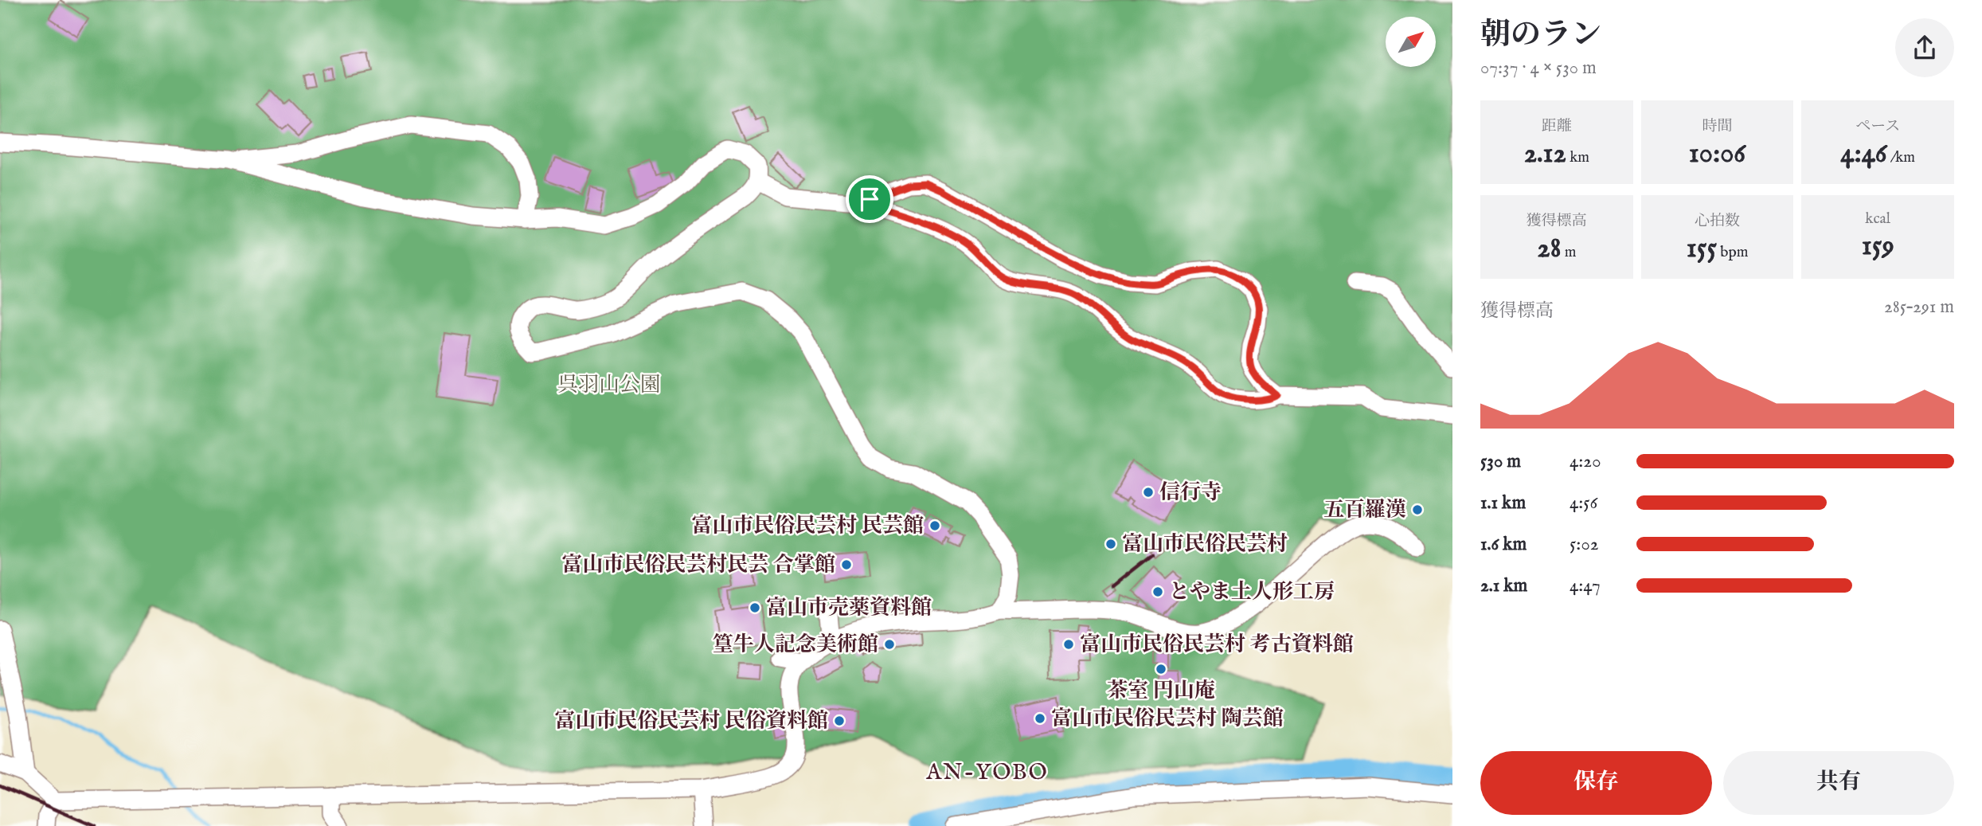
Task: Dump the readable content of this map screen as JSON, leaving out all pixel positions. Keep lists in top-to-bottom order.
{
  "districts": ["AN-YOBO"],
  "parks": ["呉羽山公園"],
  "places": [
    "信行寺",
    "五百羅漢",
    "富山市民俗民芸村 民芸館",
    "富山市民俗民芸村",
    "富山市民俗民芸村民芸 合掌館",
    "とやま土人形工房",
    "富山市売薬資料館",
    "篁牛人記念美術館",
    "富山市民俗民芸村 考古資料館",
    "茶室 円山庵",
    "富山市民俗民芸村 陶芸館",
    "富山市民俗民芸村 民俗資料館"
  ],
  "north": "top right",
  "page": {
    "heading": ["朝のラン", "07:37 · 4 × 530 m"],
    "stats": [
      ["距離", "2.12 km"],
      ["時間", "10:06"],
      ["ペース", "4:46 /km"],
      ["獲得標高", "28 m"],
      ["心拍数", "155 bpm"],
      ["kcal", "159"]
    ],
    "chart": ["獲得標高", "285–291 m"],
    "list": [
      {
        "name": "530 m",
        "note": "4:20"
      },
      {
        "name": "1.1 km",
        "note": "4:56"
      },
      {
        "name": "1.6 km",
        "note": "5:02"
      },
      {
        "name": "2.1 km",
        "note": "4:47"
      }
    ],
    "buttons": ["保存", "共有"]
  }
}
